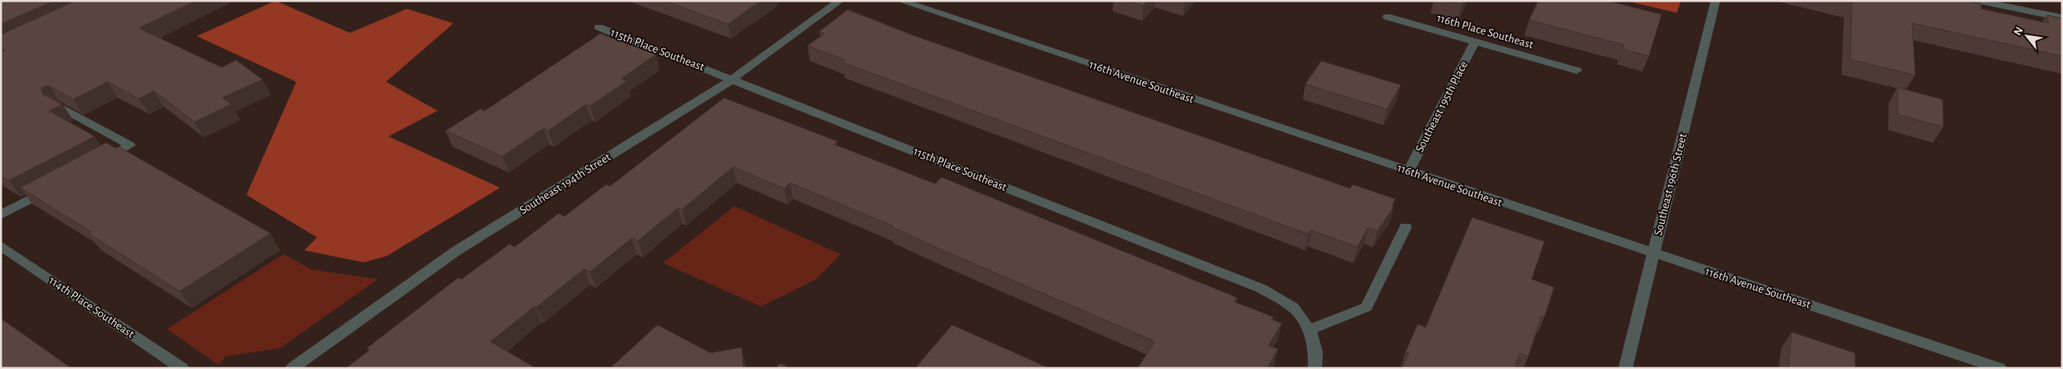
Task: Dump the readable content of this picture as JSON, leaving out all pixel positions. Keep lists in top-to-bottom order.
{
  "streets": {
    "street": [
      "116th Place Southeast",
      "115th Place Southeast",
      "116th Avenue Southeast",
      "Southeast 195th Place",
      "Southeast 194th Street",
      "Southeast 196th Street",
      "114th Place Southeast"
    ]
  },
  "crossings": [
    ["116th Place Southeast", "Southeast 195th Place"],
    ["115th Place Southeast", "Southeast 194th Street"],
    ["116th Avenue Southeast", "Southeast 195th Place"],
    ["116th Avenue Southeast", "Southeast 196th Street"]
  ],
  "north": "top left"
}
